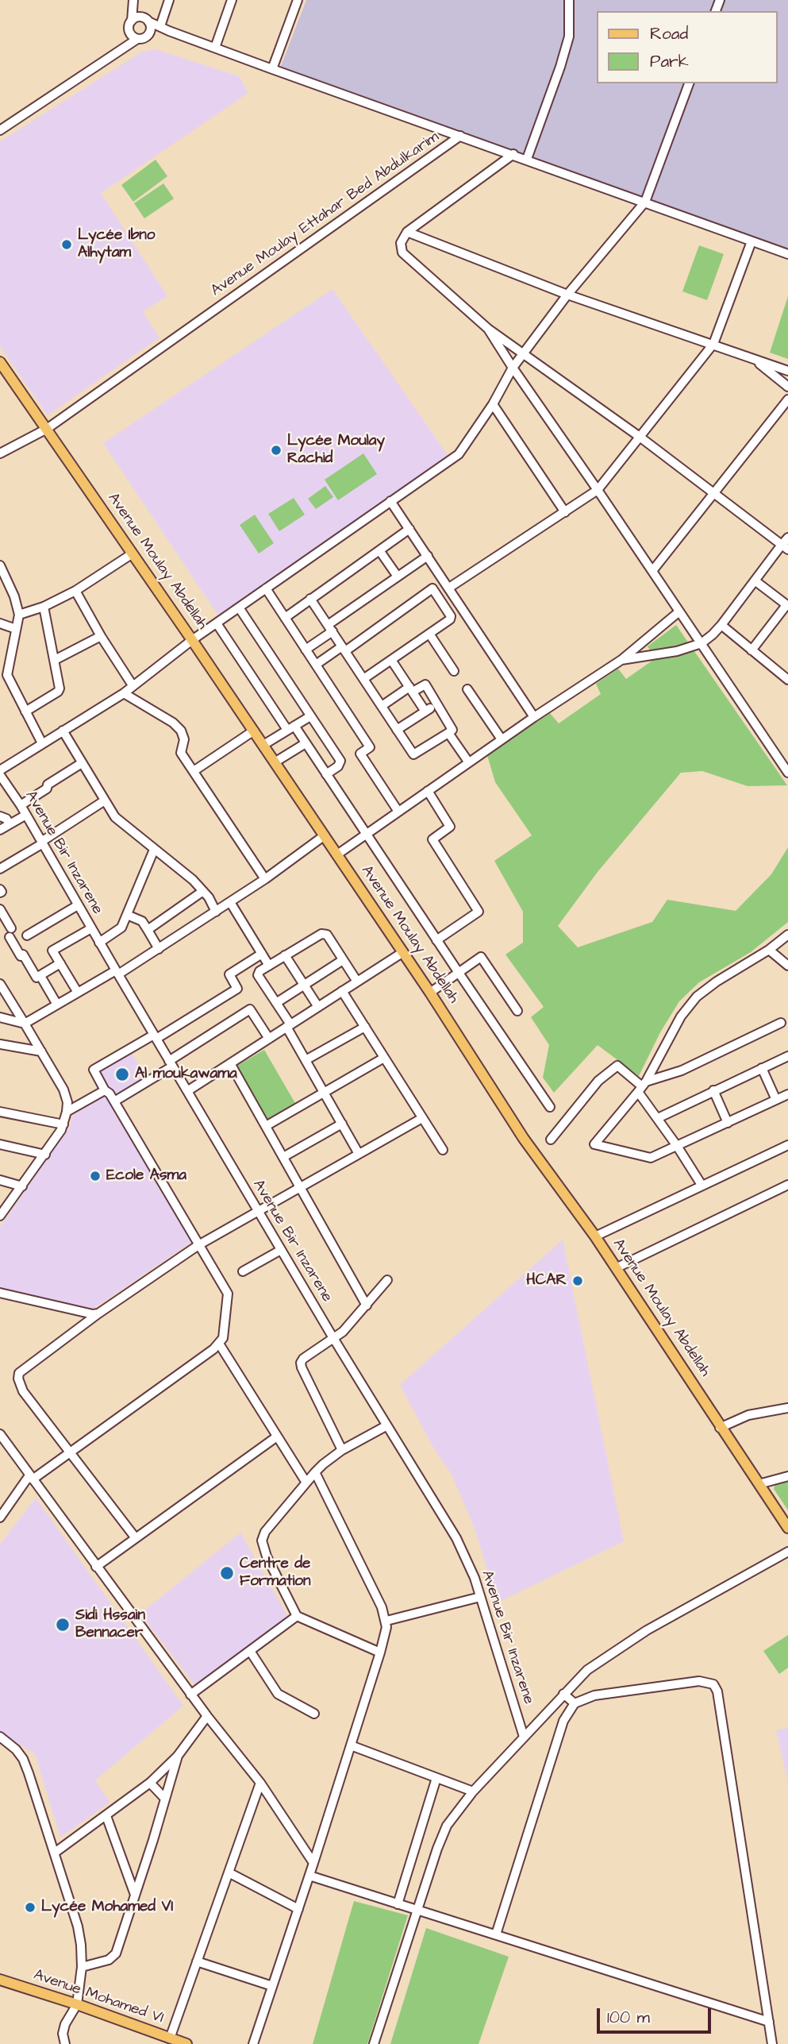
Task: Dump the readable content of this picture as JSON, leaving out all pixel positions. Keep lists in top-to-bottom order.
{
  "streets": {
    "main road": ["Avenue Moulay Abdellah", "Avenue Mohamed VI"],
    "street": ["Avenue Moulay Ettahar Bed Abdulkarim", "Avenue Bir Inzarene"]
  },
  "crossings": [
    ["Avenue Moulay Ettahar Bed Abdulkarim", "Avenue Moulay Abdellah"]
  ],
  "places": [
    "Lycée Ibno Alhytam",
    "Lycée Moulay Rachid",
    "Al moukawama",
    "Ecole Asma",
    "HCAR",
    "Centre de Formation",
    "Sidi Hssain Bennacer",
    "Lycée Mohamed VI"
  ],
  "legend": ["Road", "Park"],
  "scale_bar": "100 m"
}
